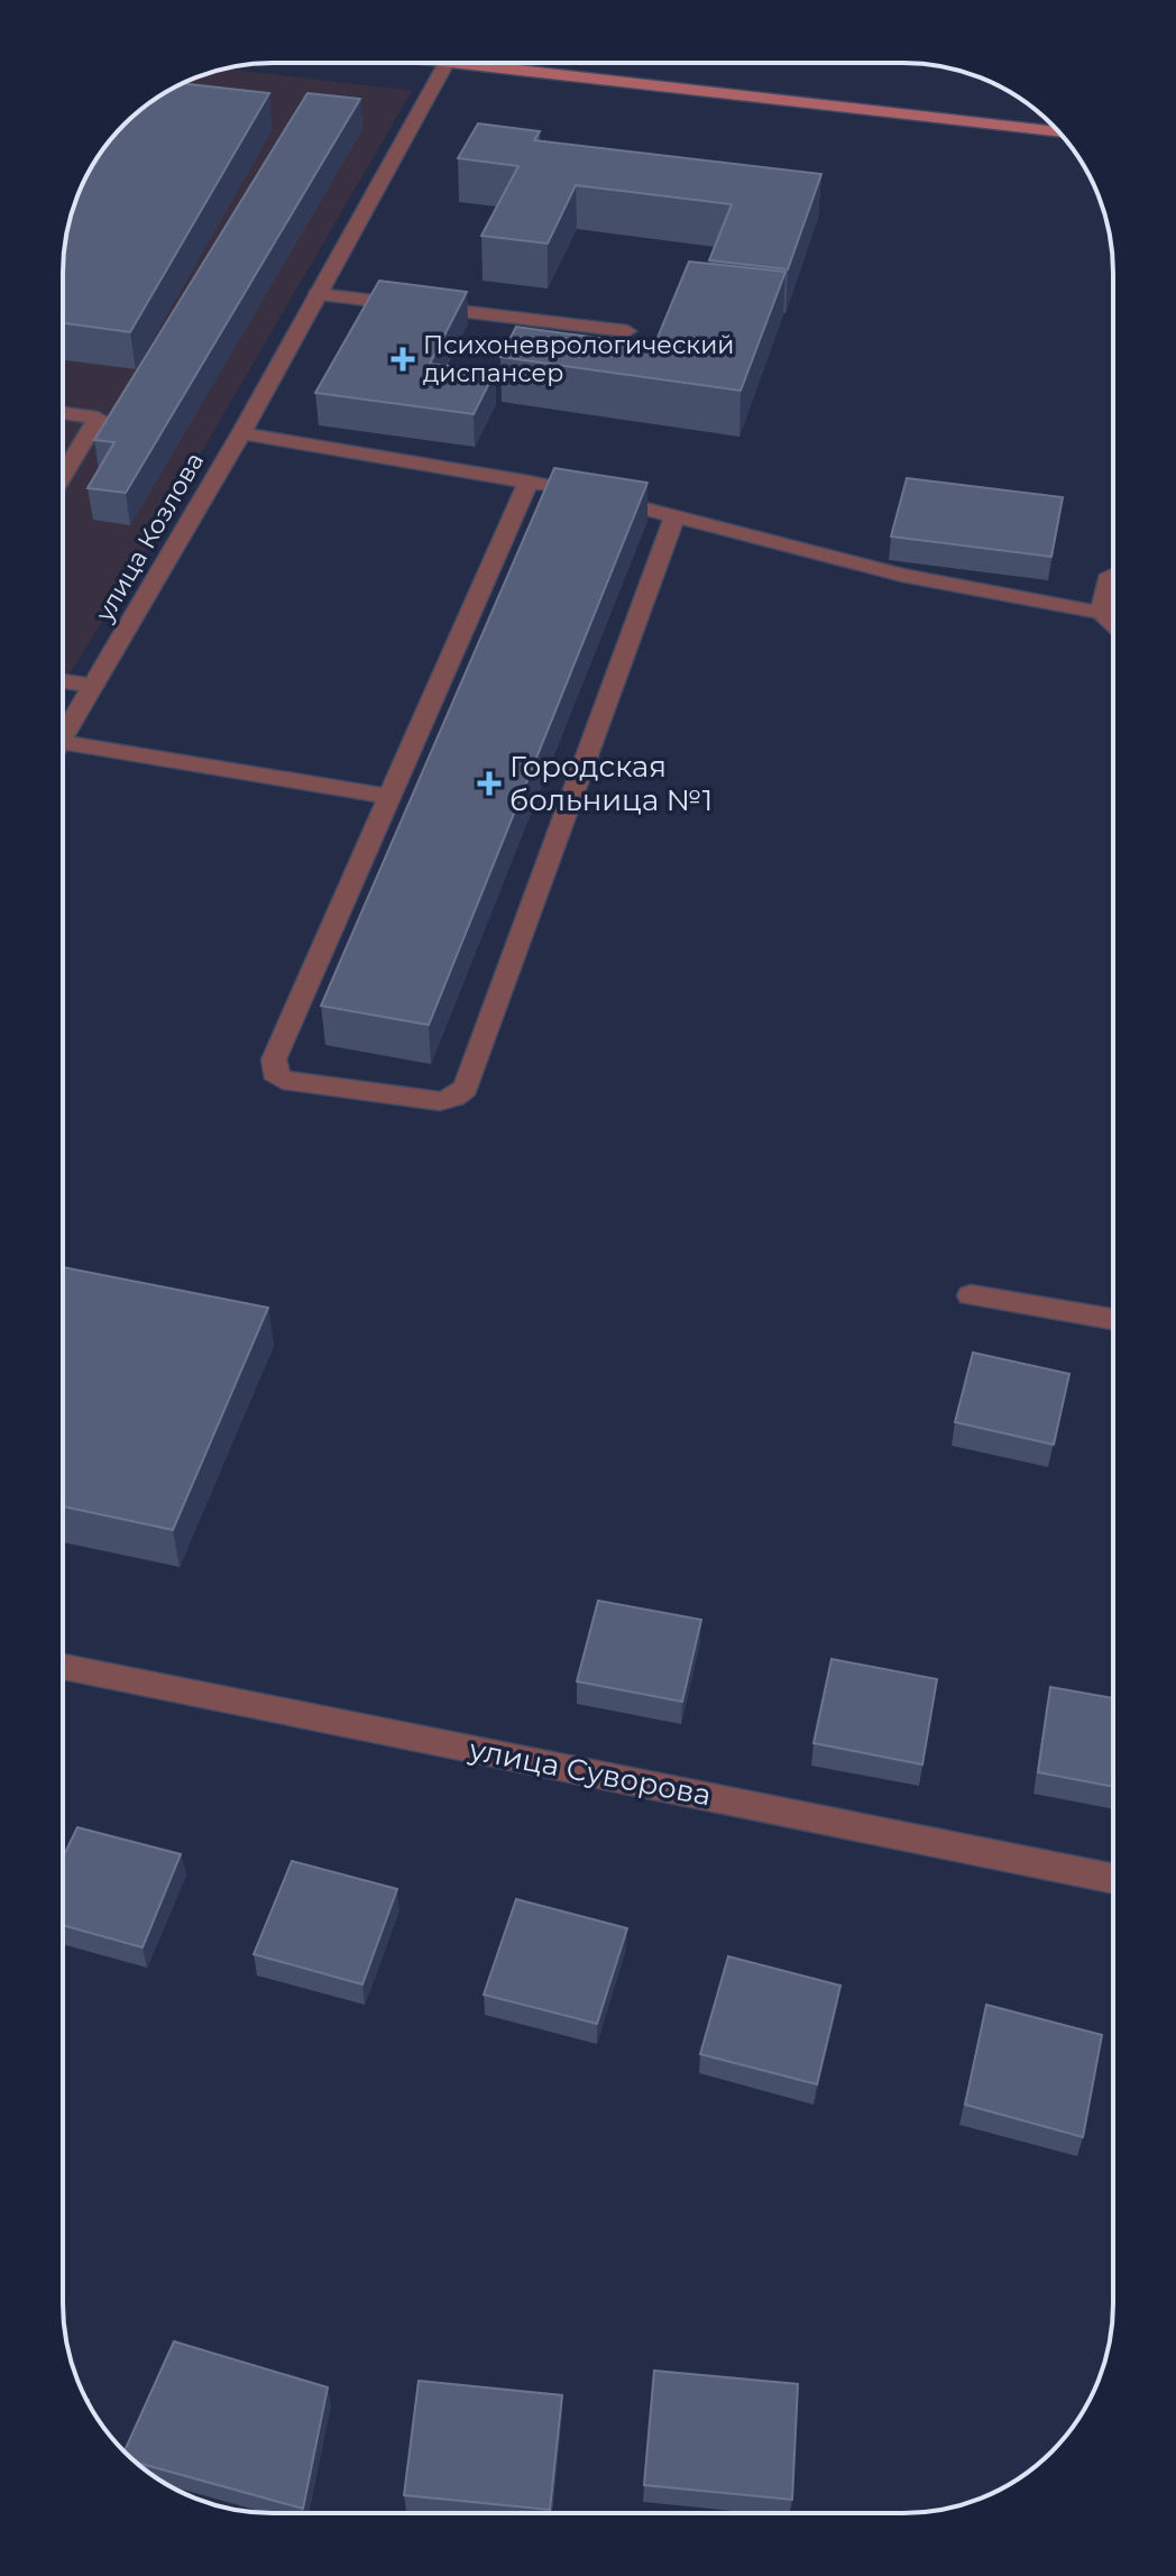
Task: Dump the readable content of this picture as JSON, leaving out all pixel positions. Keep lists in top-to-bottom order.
{
  "streets": {
    "street": ["улица Козлова", "улица Суворова"]
  },
  "places": {
    "health": ["Психоневрологический диспансер", "Городская больница №1"]
  }
}
